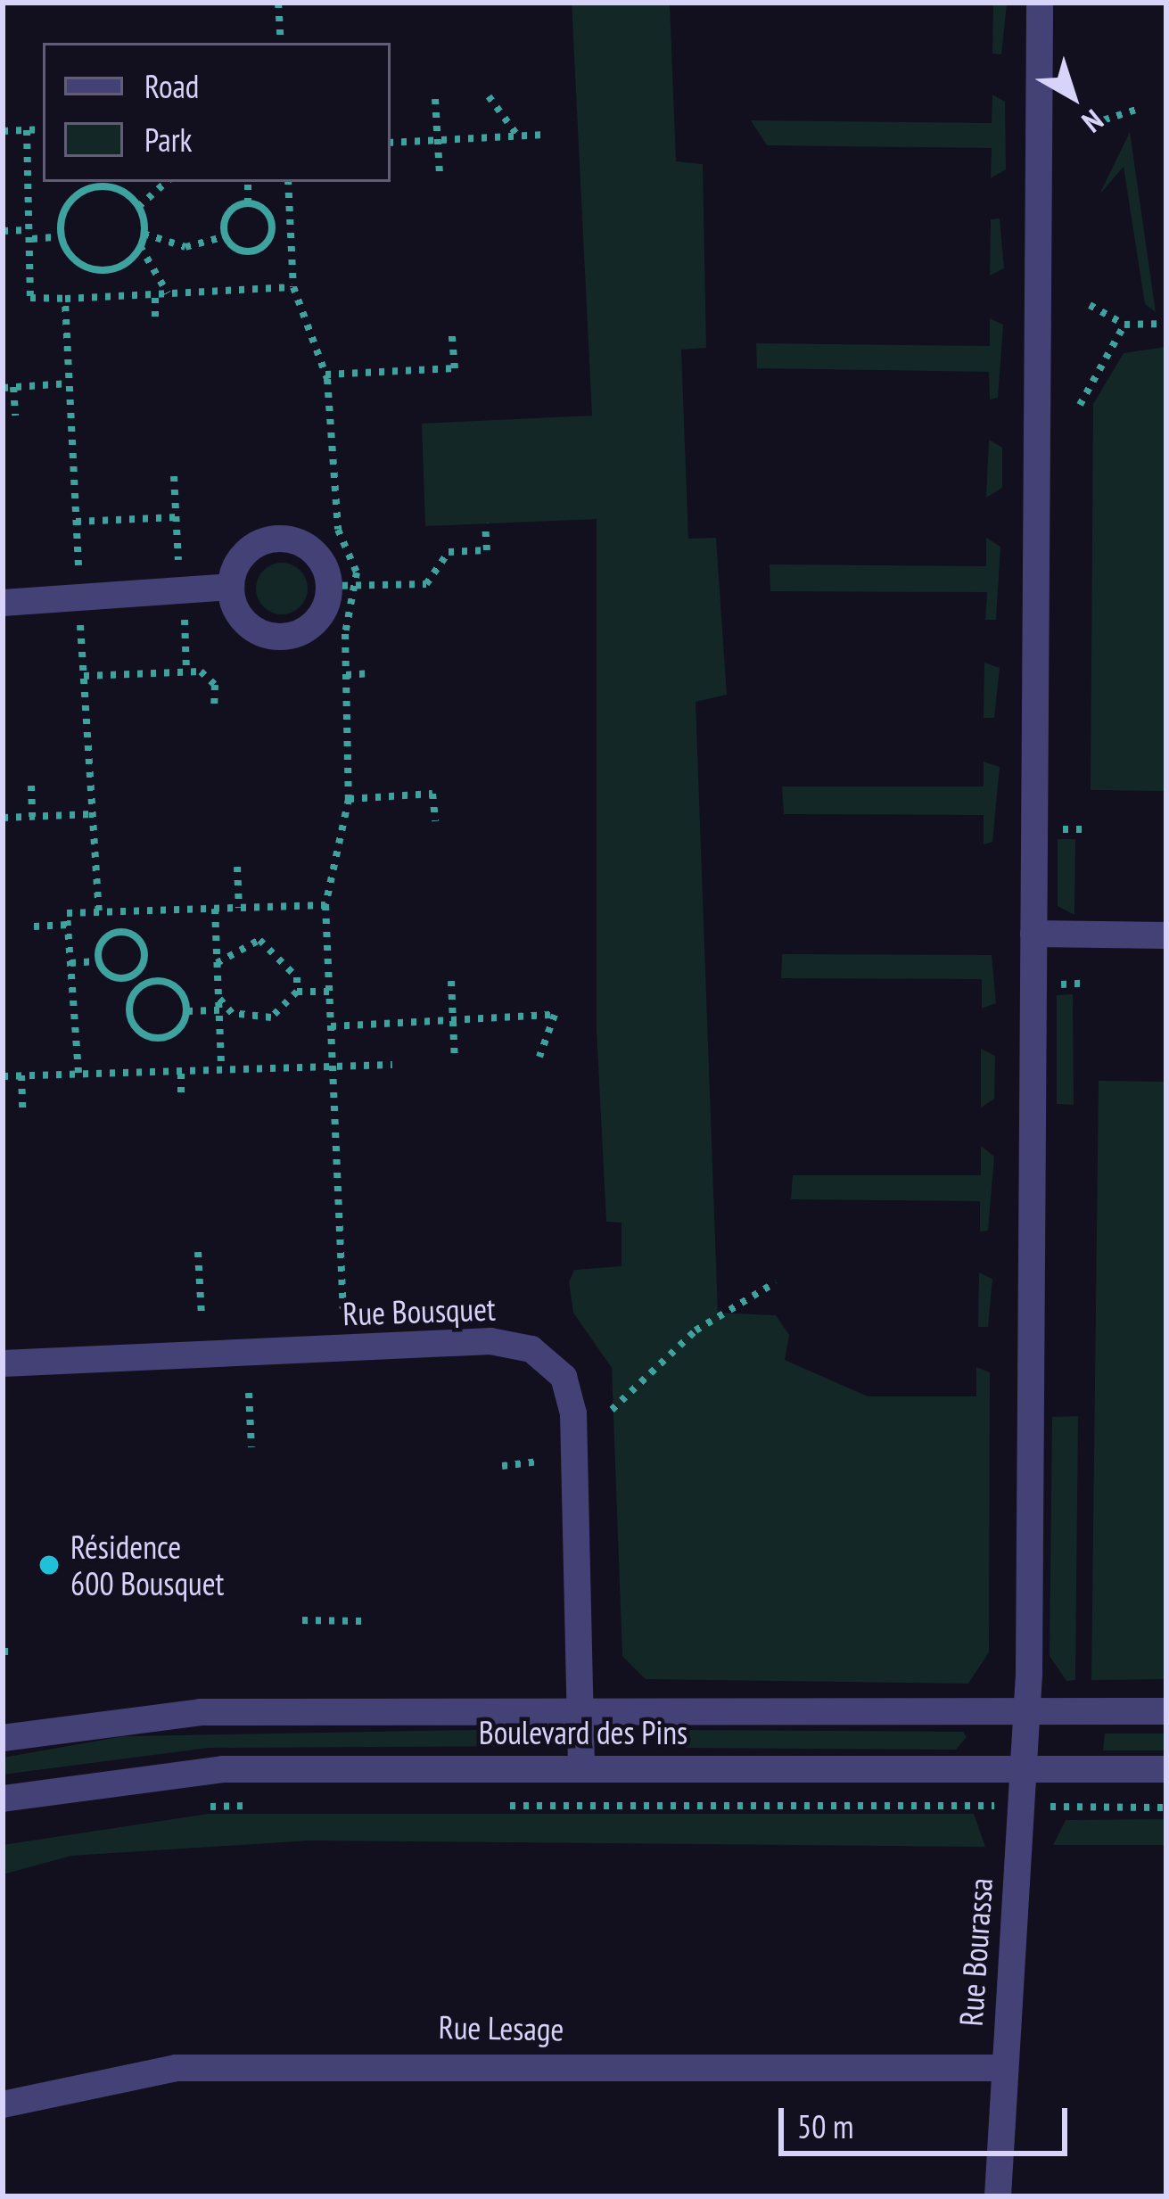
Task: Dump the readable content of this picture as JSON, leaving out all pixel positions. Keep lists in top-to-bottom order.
{
  "streets": {
    "street": [
      "Rue Bousquet",
      "Boulevard des Pins",
      "Rue Bourassa",
      "Rue Lesage"
    ]
  },
  "crossings": [
    ["Rue Bousquet", "Boulevard des Pins"],
    ["Boulevard des Pins", "Rue Bourassa"],
    ["Rue Bourassa", "Rue Lesage"]
  ],
  "places": ["Résidence 600 Bousquet"],
  "legend": ["Road", "Park"],
  "scale_bar": "50 m",
  "north": "bottom right"
}
